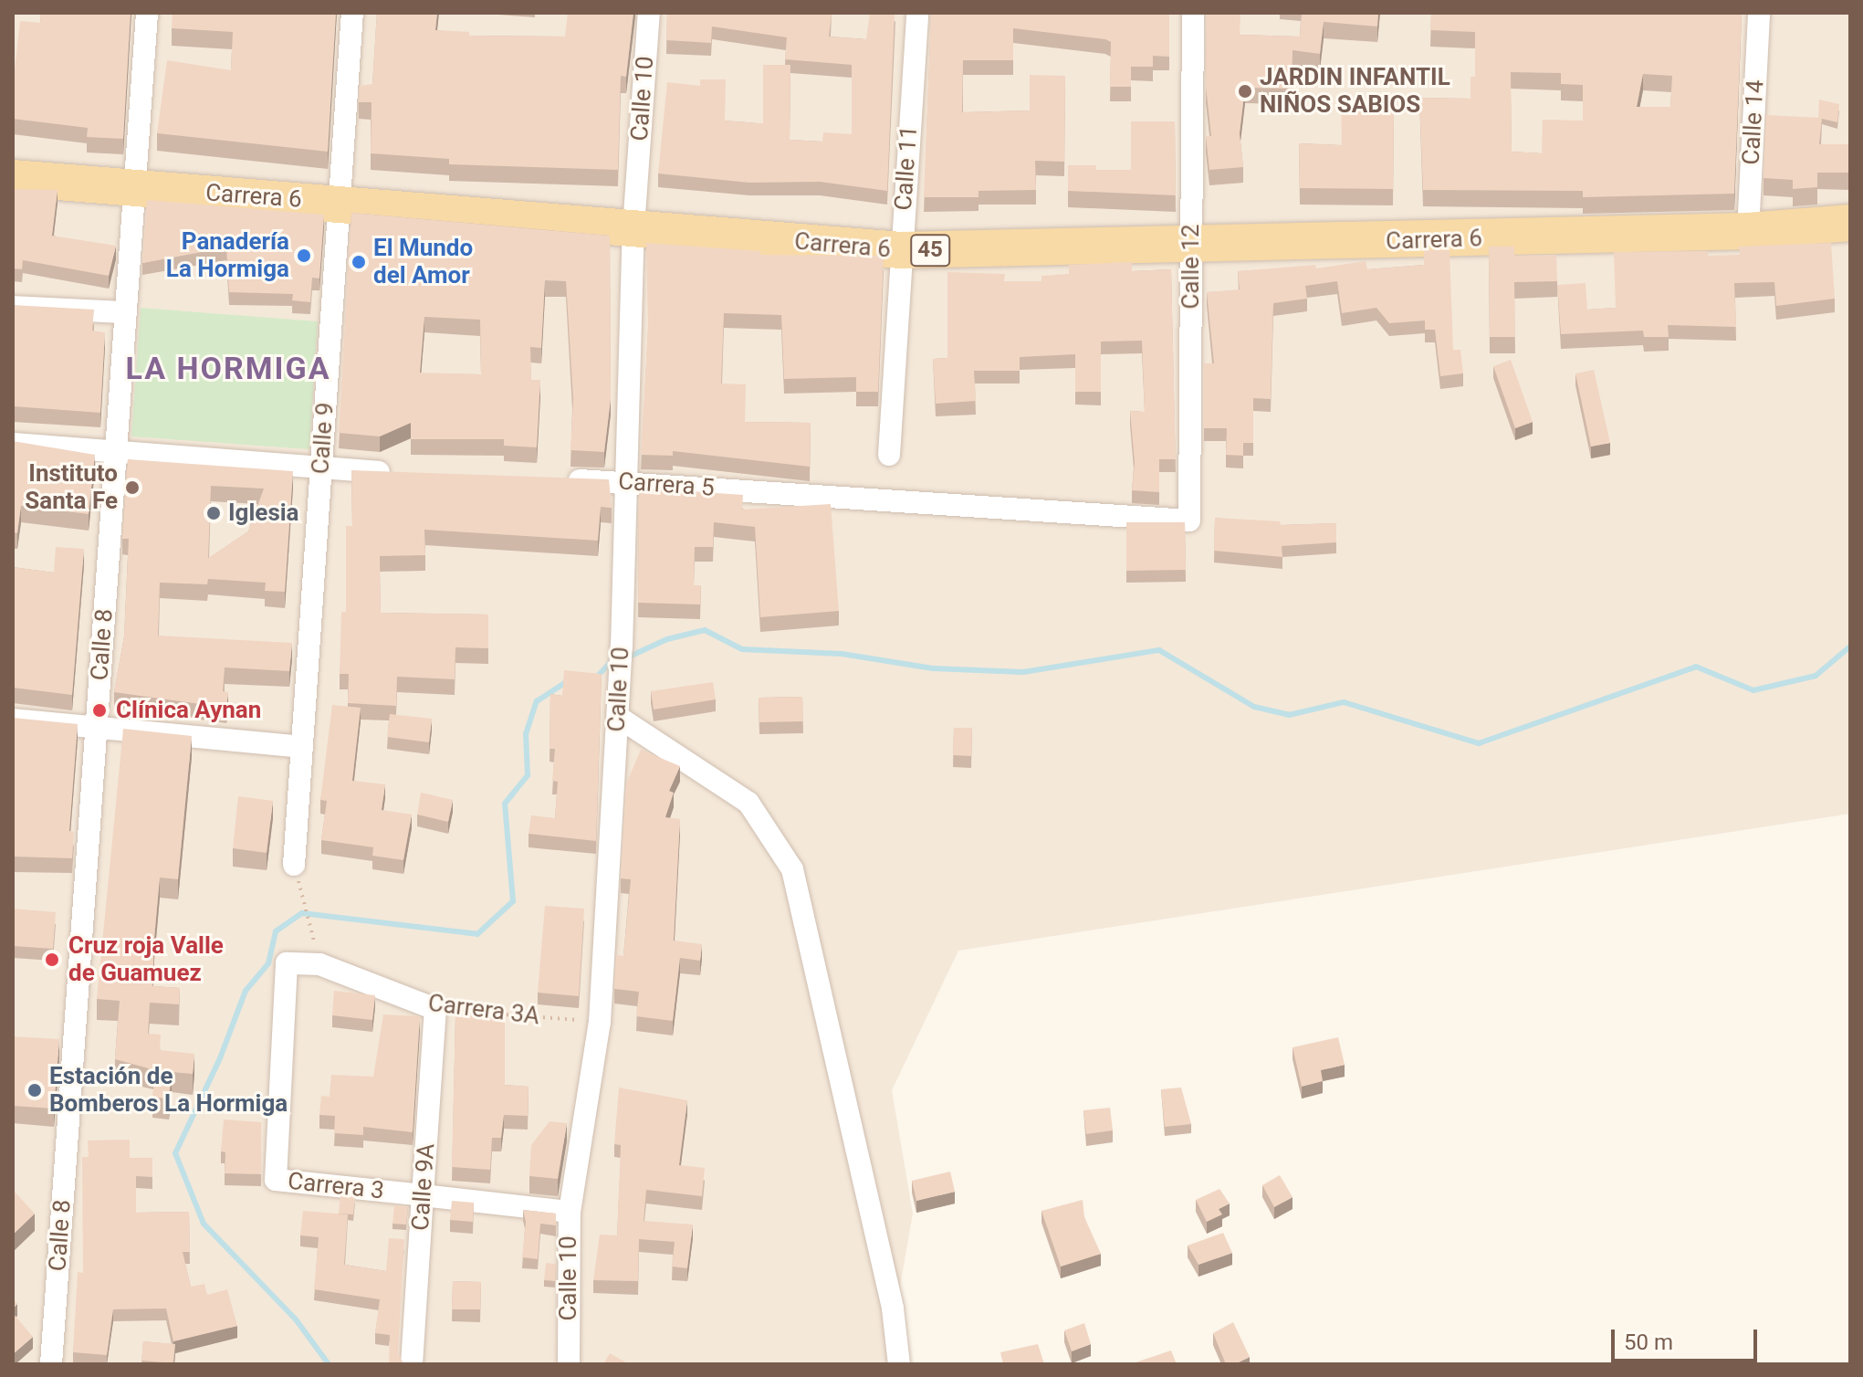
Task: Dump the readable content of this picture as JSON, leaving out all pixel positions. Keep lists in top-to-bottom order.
{
  "streets": {
    "main road": ["Carrera 6", "45"],
    "street": [
      "Calle 10",
      "Calle 14",
      "Calle 11",
      "Calle 12",
      "Calle 9",
      "Carrera 5",
      "Calle 8",
      "Carrera 3A",
      "Carrera 3",
      "Calle 9A"
    ]
  },
  "crossings": [
    ["Calle 10", "Carrera 6"],
    ["Calle 10", "Carrera 5"],
    ["Calle 10", "Carrera 3A"],
    ["Calle 10", "Carrera 3"],
    ["Calle 14", "Carrera 6"],
    ["Calle 11", "Carrera 6"],
    ["Carrera 6", "Calle 12"],
    ["Carrera 6", "Calle 9"],
    ["Carrera 6", "Calle 8"],
    ["Calle 12", "Carrera 5"],
    ["Carrera 3A", "Carrera 3"],
    ["Carrera 3A", "Calle 9A"],
    ["Carrera 3", "Calle 9A"]
  ],
  "districts": ["LA HORMIGA"],
  "places": [
    "JARDIN INFANTIL NIÑOS SABIOS",
    "Panadería La Hormiga",
    "El Mundo del Amor",
    "Instituto Santa Fe",
    "Iglesia",
    "Clínica Aynan",
    "Cruz roja Valle de Guamuez",
    "Estación de Bomberos La Hormiga"
  ],
  "scale_bar": "50 m"
}
